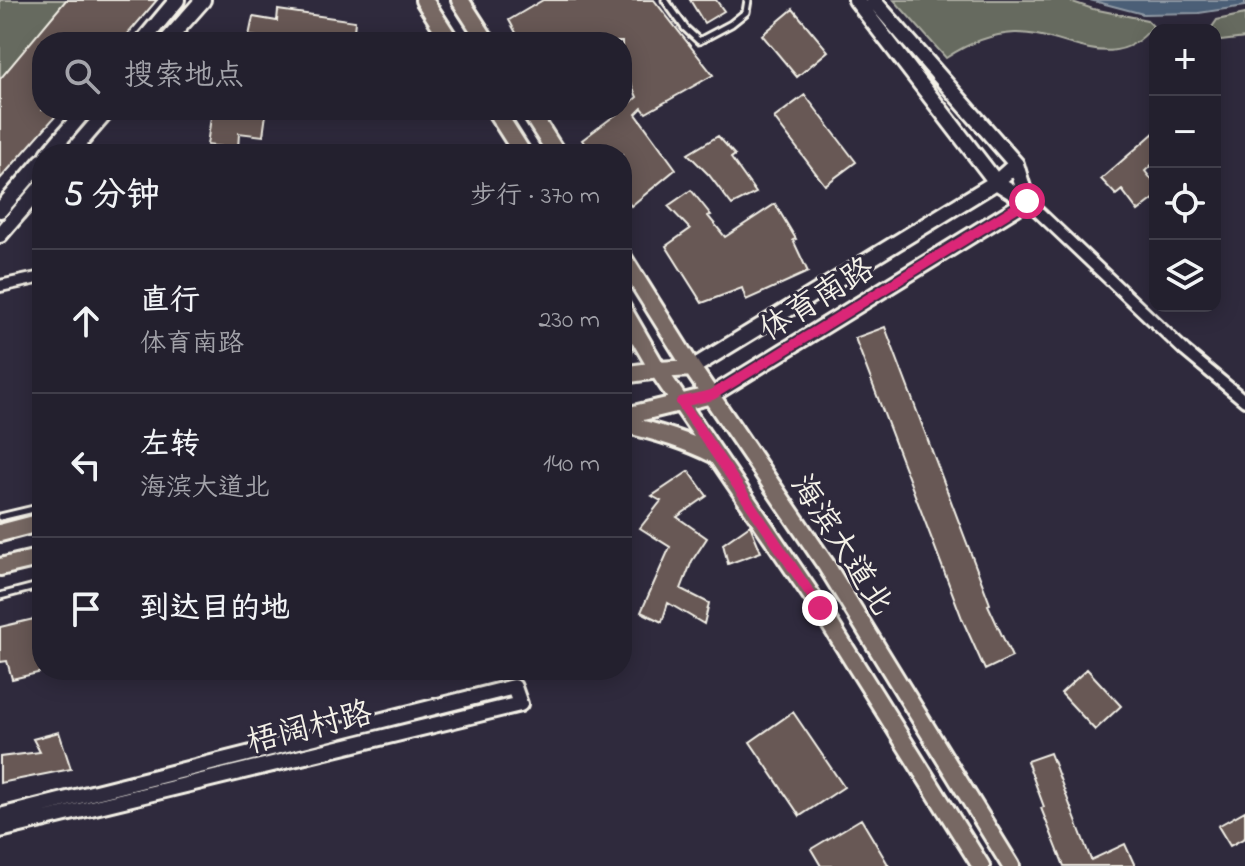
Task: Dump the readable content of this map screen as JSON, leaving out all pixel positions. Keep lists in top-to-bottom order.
{
  "streets": {
    "main road": ["体育南路", "海滨大道北"],
    "street": ["梧阔村路"]
  },
  "crossings": [
    ["体育南路", "海滨大道北"]
  ],
  "page": {
    "map_buttons": ["+", "−"],
    "search": "搜索地点",
    "heading": ["5 分钟", "步行 · 370 m"],
    "list": [
      ["直行", "体育南路", "230 m"],
      ["左转", "海滨大道北", "140 m"],
      "到达目的地"
    ]
  }
}
